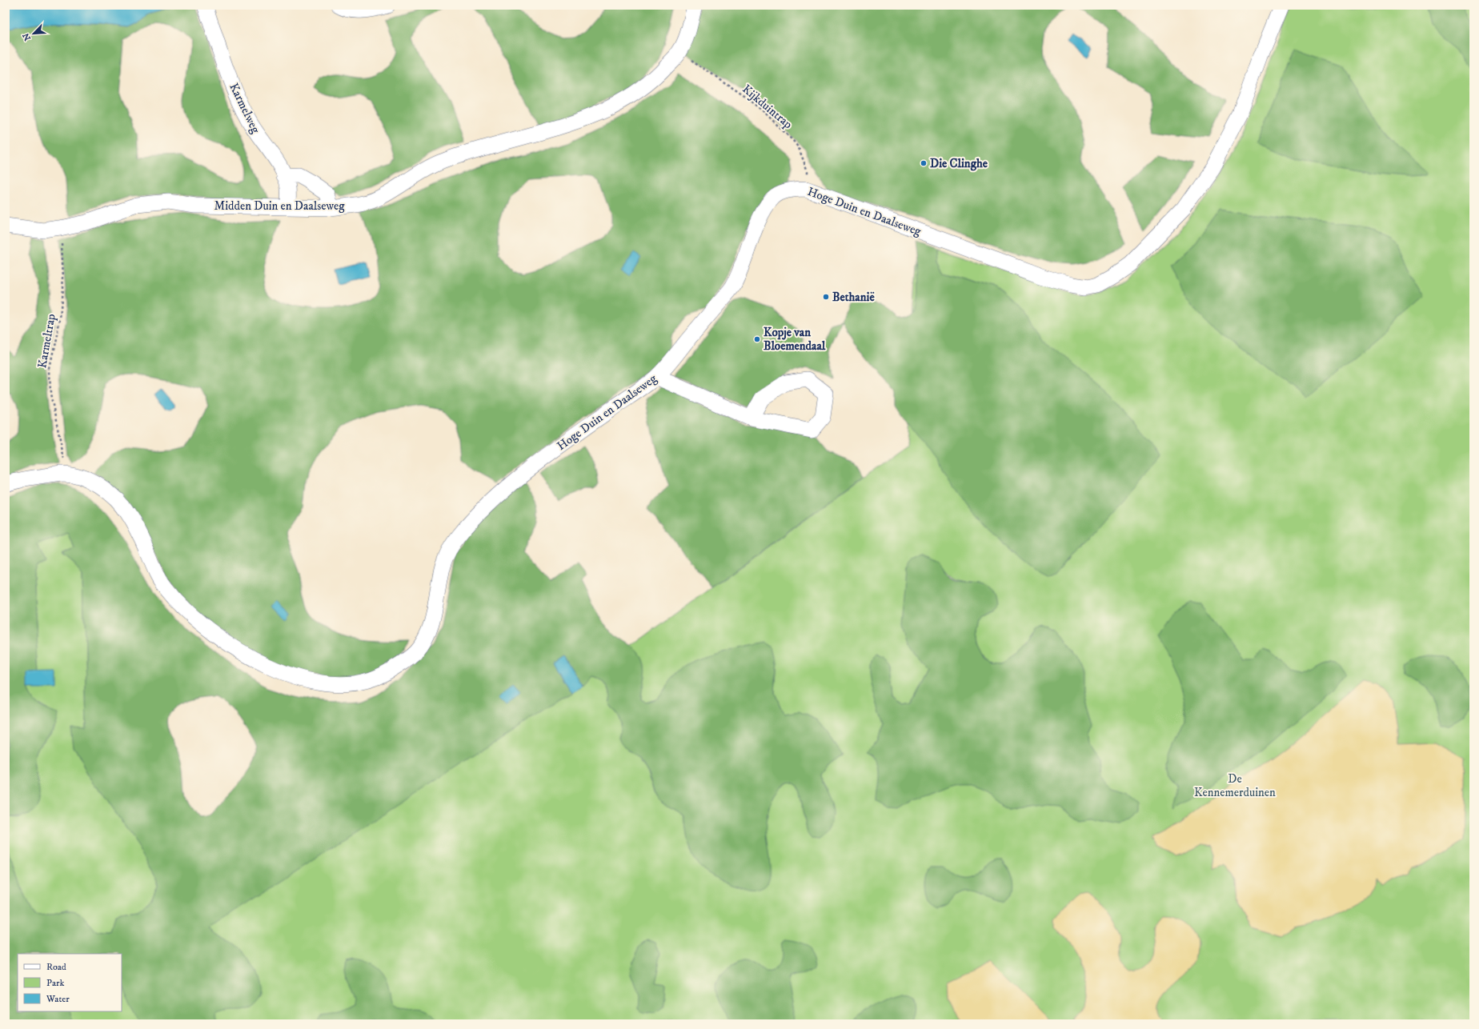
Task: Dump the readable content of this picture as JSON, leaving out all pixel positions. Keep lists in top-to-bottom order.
{
  "streets": {
    "street": ["Karmelweg", "Midden Duin en Daalseweg", "Hoge Duin en Daalseweg"],
    "path": ["Kijkduintrap", "Karmeltrap"]
  },
  "crossings": [
    ["Kijkduintrap", "Hoge Duin en Daalseweg"],
    ["Karmelweg", "Midden Duin en Daalseweg"],
    ["Midden Duin en Daalseweg", "Karmeltrap"],
    ["Hoge Duin en Daalseweg", "Karmeltrap"]
  ],
  "parks": ["De Kennemerduinen"],
  "places": ["Die Clinghe", "Bethanië", "Kopje van Bloemendaal"],
  "legend": ["Road", "Park", "Water"],
  "north": "bottom left"
}
